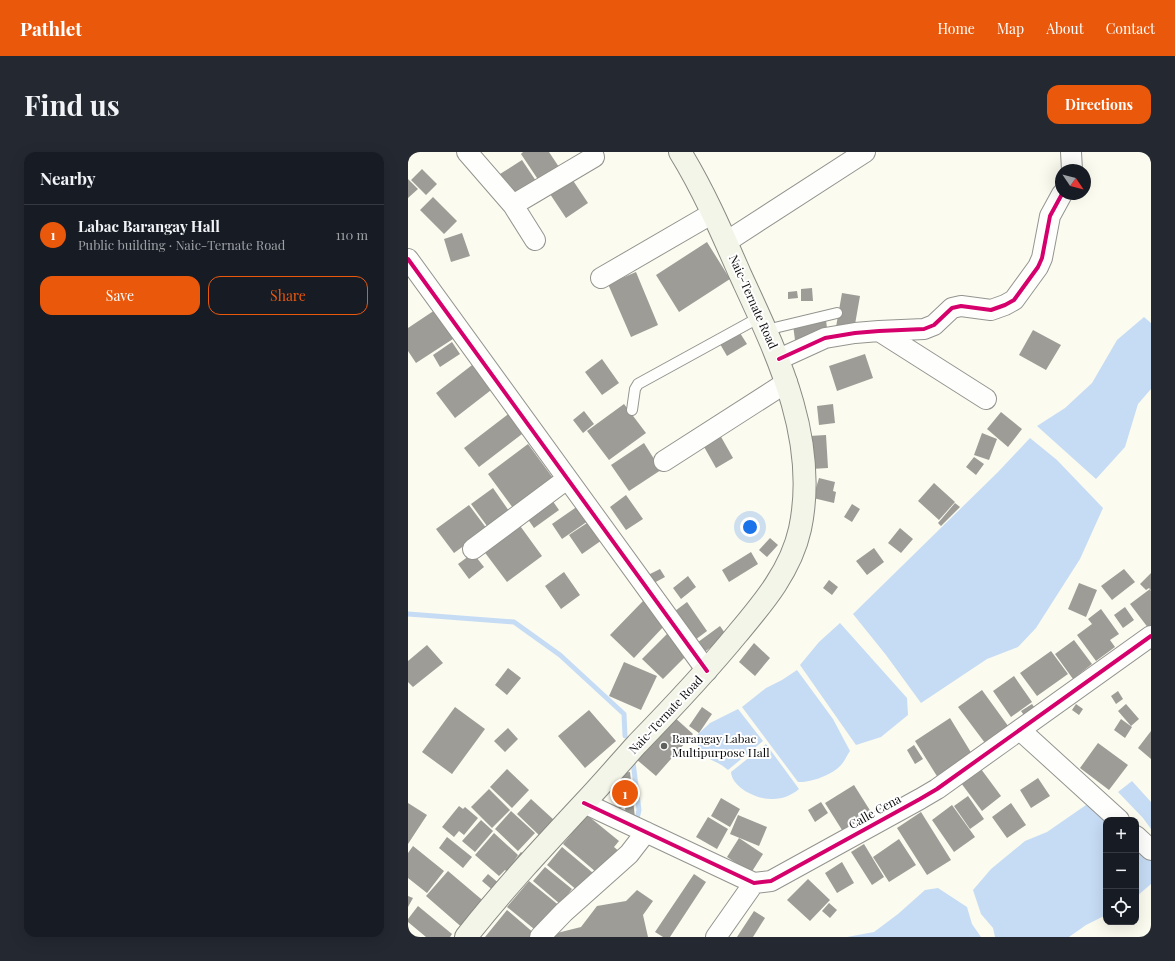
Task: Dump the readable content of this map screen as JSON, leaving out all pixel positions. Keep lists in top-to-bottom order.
{
  "streets": {
    "main road": ["Naic-Ternate Road"],
    "street": ["Calle Cena"]
  },
  "places": ["Barangay Labac Multipurpose Hall"],
  "north": "bottom right",
  "page": {
    "header": "Pathlet",
    "nav": [
      "Home",
      "Map",
      "About",
      "Contact"
    ],
    "buttons": [
      "Directions",
      ["Save", "Share"]
    ],
    "title": "Find us",
    "heading": "Nearby",
    "list": [
      {
        "mark": "1",
        "name": "Labac Barangay Hall",
        "note": "Public building · Naic-Ternate Road",
        "value": "110 m"
      }
    ],
    "pins": "1",
    "map_buttons": ["+", "−"]
  }
}
